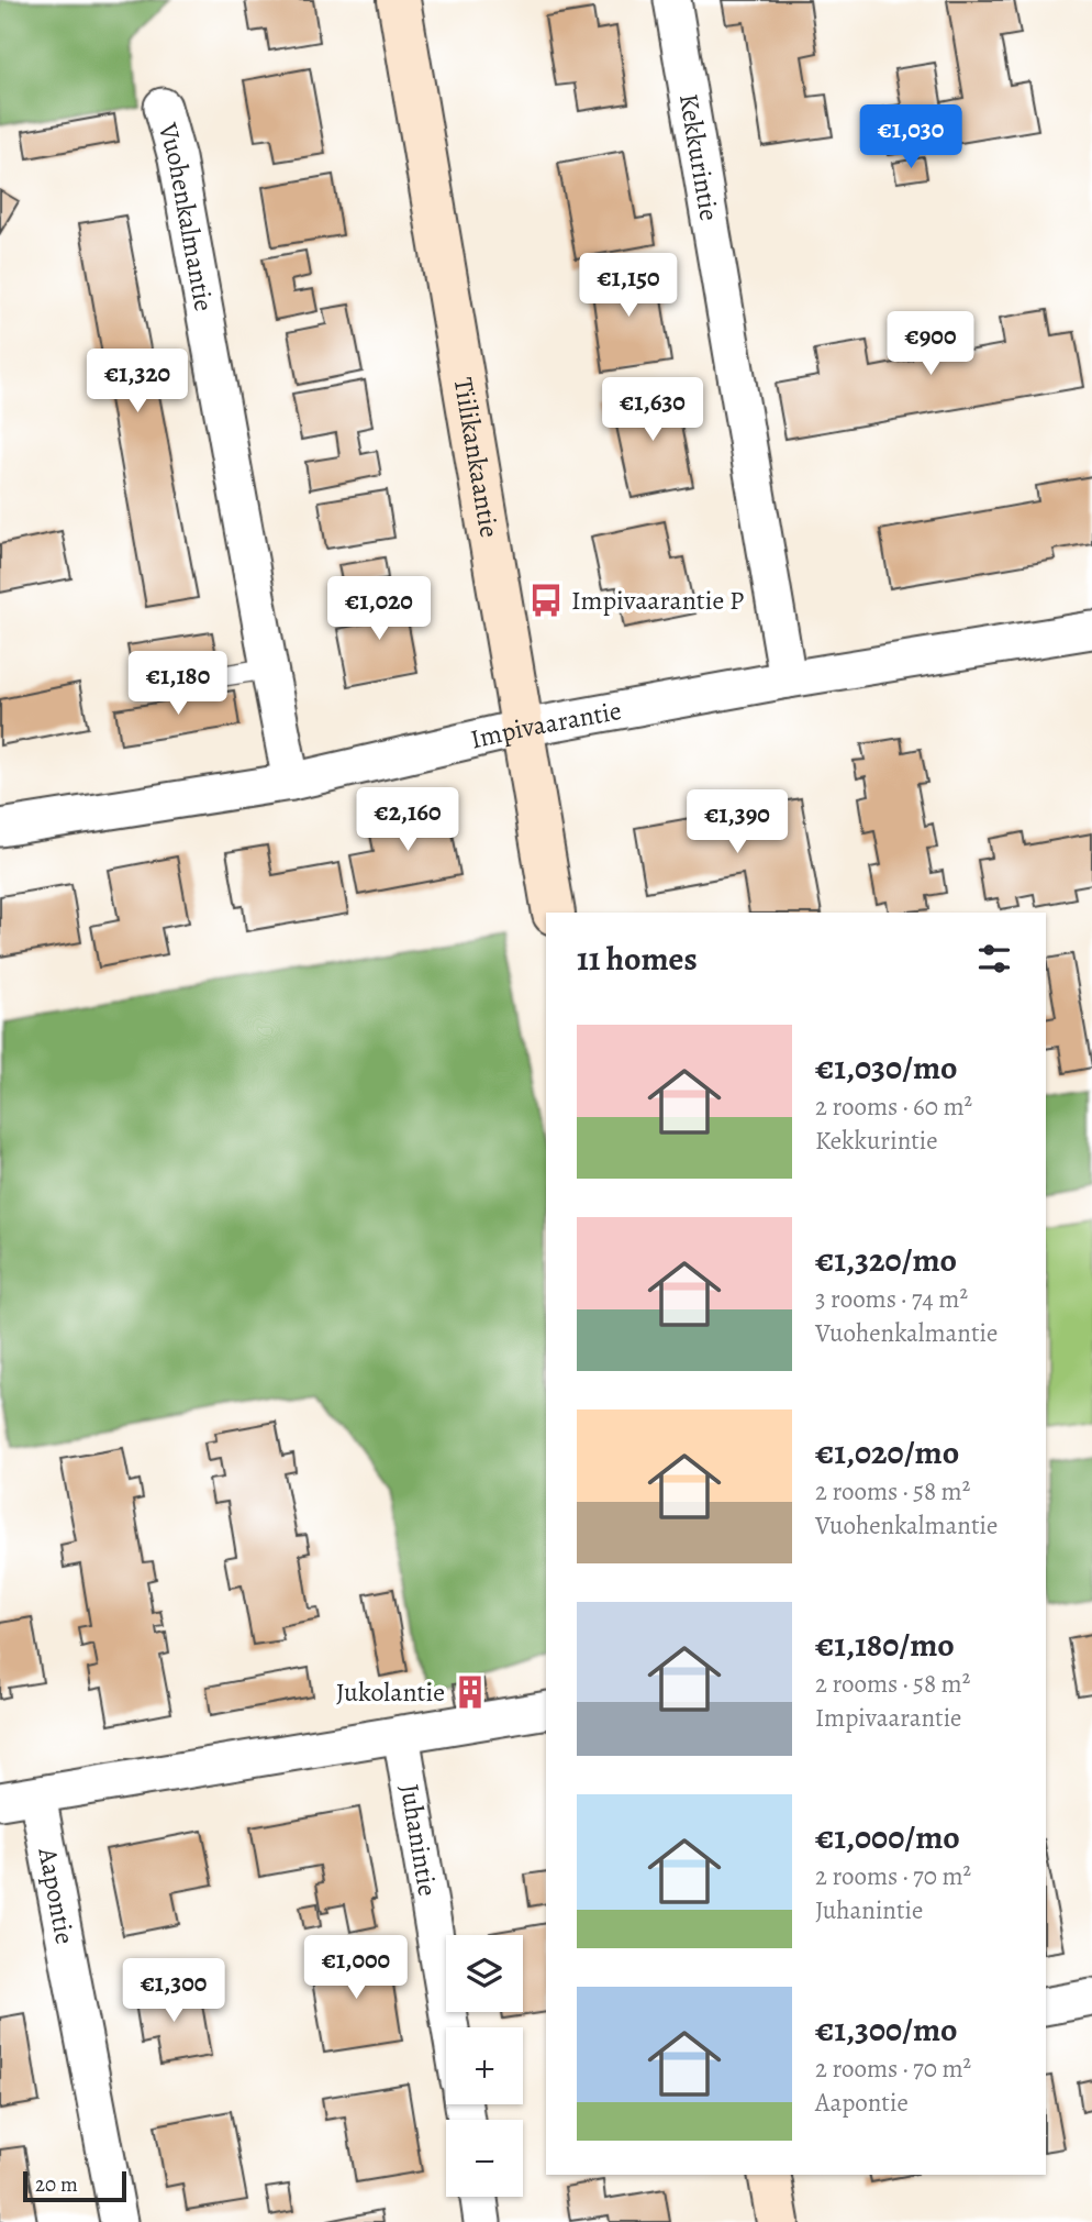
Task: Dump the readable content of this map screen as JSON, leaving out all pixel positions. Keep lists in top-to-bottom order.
{
  "streets": {
    "street": [
      "Kekkurintie",
      "Vuohenkalmantie",
      "Tiilikankaantie",
      "Impivaarantie",
      "Juhanintie",
      "Aapontie"
    ]
  },
  "crossings": [
    ["Kekkurintie", "Impivaarantie"],
    ["Vuohenkalmantie", "Impivaarantie"],
    ["Tiilikankaantie", "Impivaarantie"]
  ],
  "places": {
    "bus stop": ["Impivaarantie P"],
    "building": ["Jukolantie"]
  },
  "scale_bar": "20 m",
  "page": {
    "price": [
      "€1,030",
      "€1,150",
      "€900",
      "€1,320",
      "€1,630",
      "€1,020",
      "€1,180",
      "€2,160",
      "€1,390",
      "€1,000",
      "€1,300"
    ],
    "heading": "11 homes",
    "list": [
      {
        "name": "€1,030/mo",
        "note": "2 rooms · 60 m² · Kekkurintie"
      },
      {
        "name": "€1,320/mo",
        "note": "3 rooms · 74 m² · Vuohenkalmantie"
      },
      {
        "name": "€1,020/mo",
        "note": "2 rooms · 58 m² · Vuohenkalmantie"
      },
      {
        "name": "€1,180/mo",
        "note": "2 rooms · 58 m² · Impivaarantie"
      },
      {
        "name": "€1,000/mo",
        "note": "2 rooms · 70 m² · Juhanintie"
      },
      {
        "name": "€1,300/mo",
        "note": "2 rooms · 70 m² · Aapontie"
      }
    ],
    "map_buttons": ["+", "−"],
    "scale": "20 m"
  }
}
